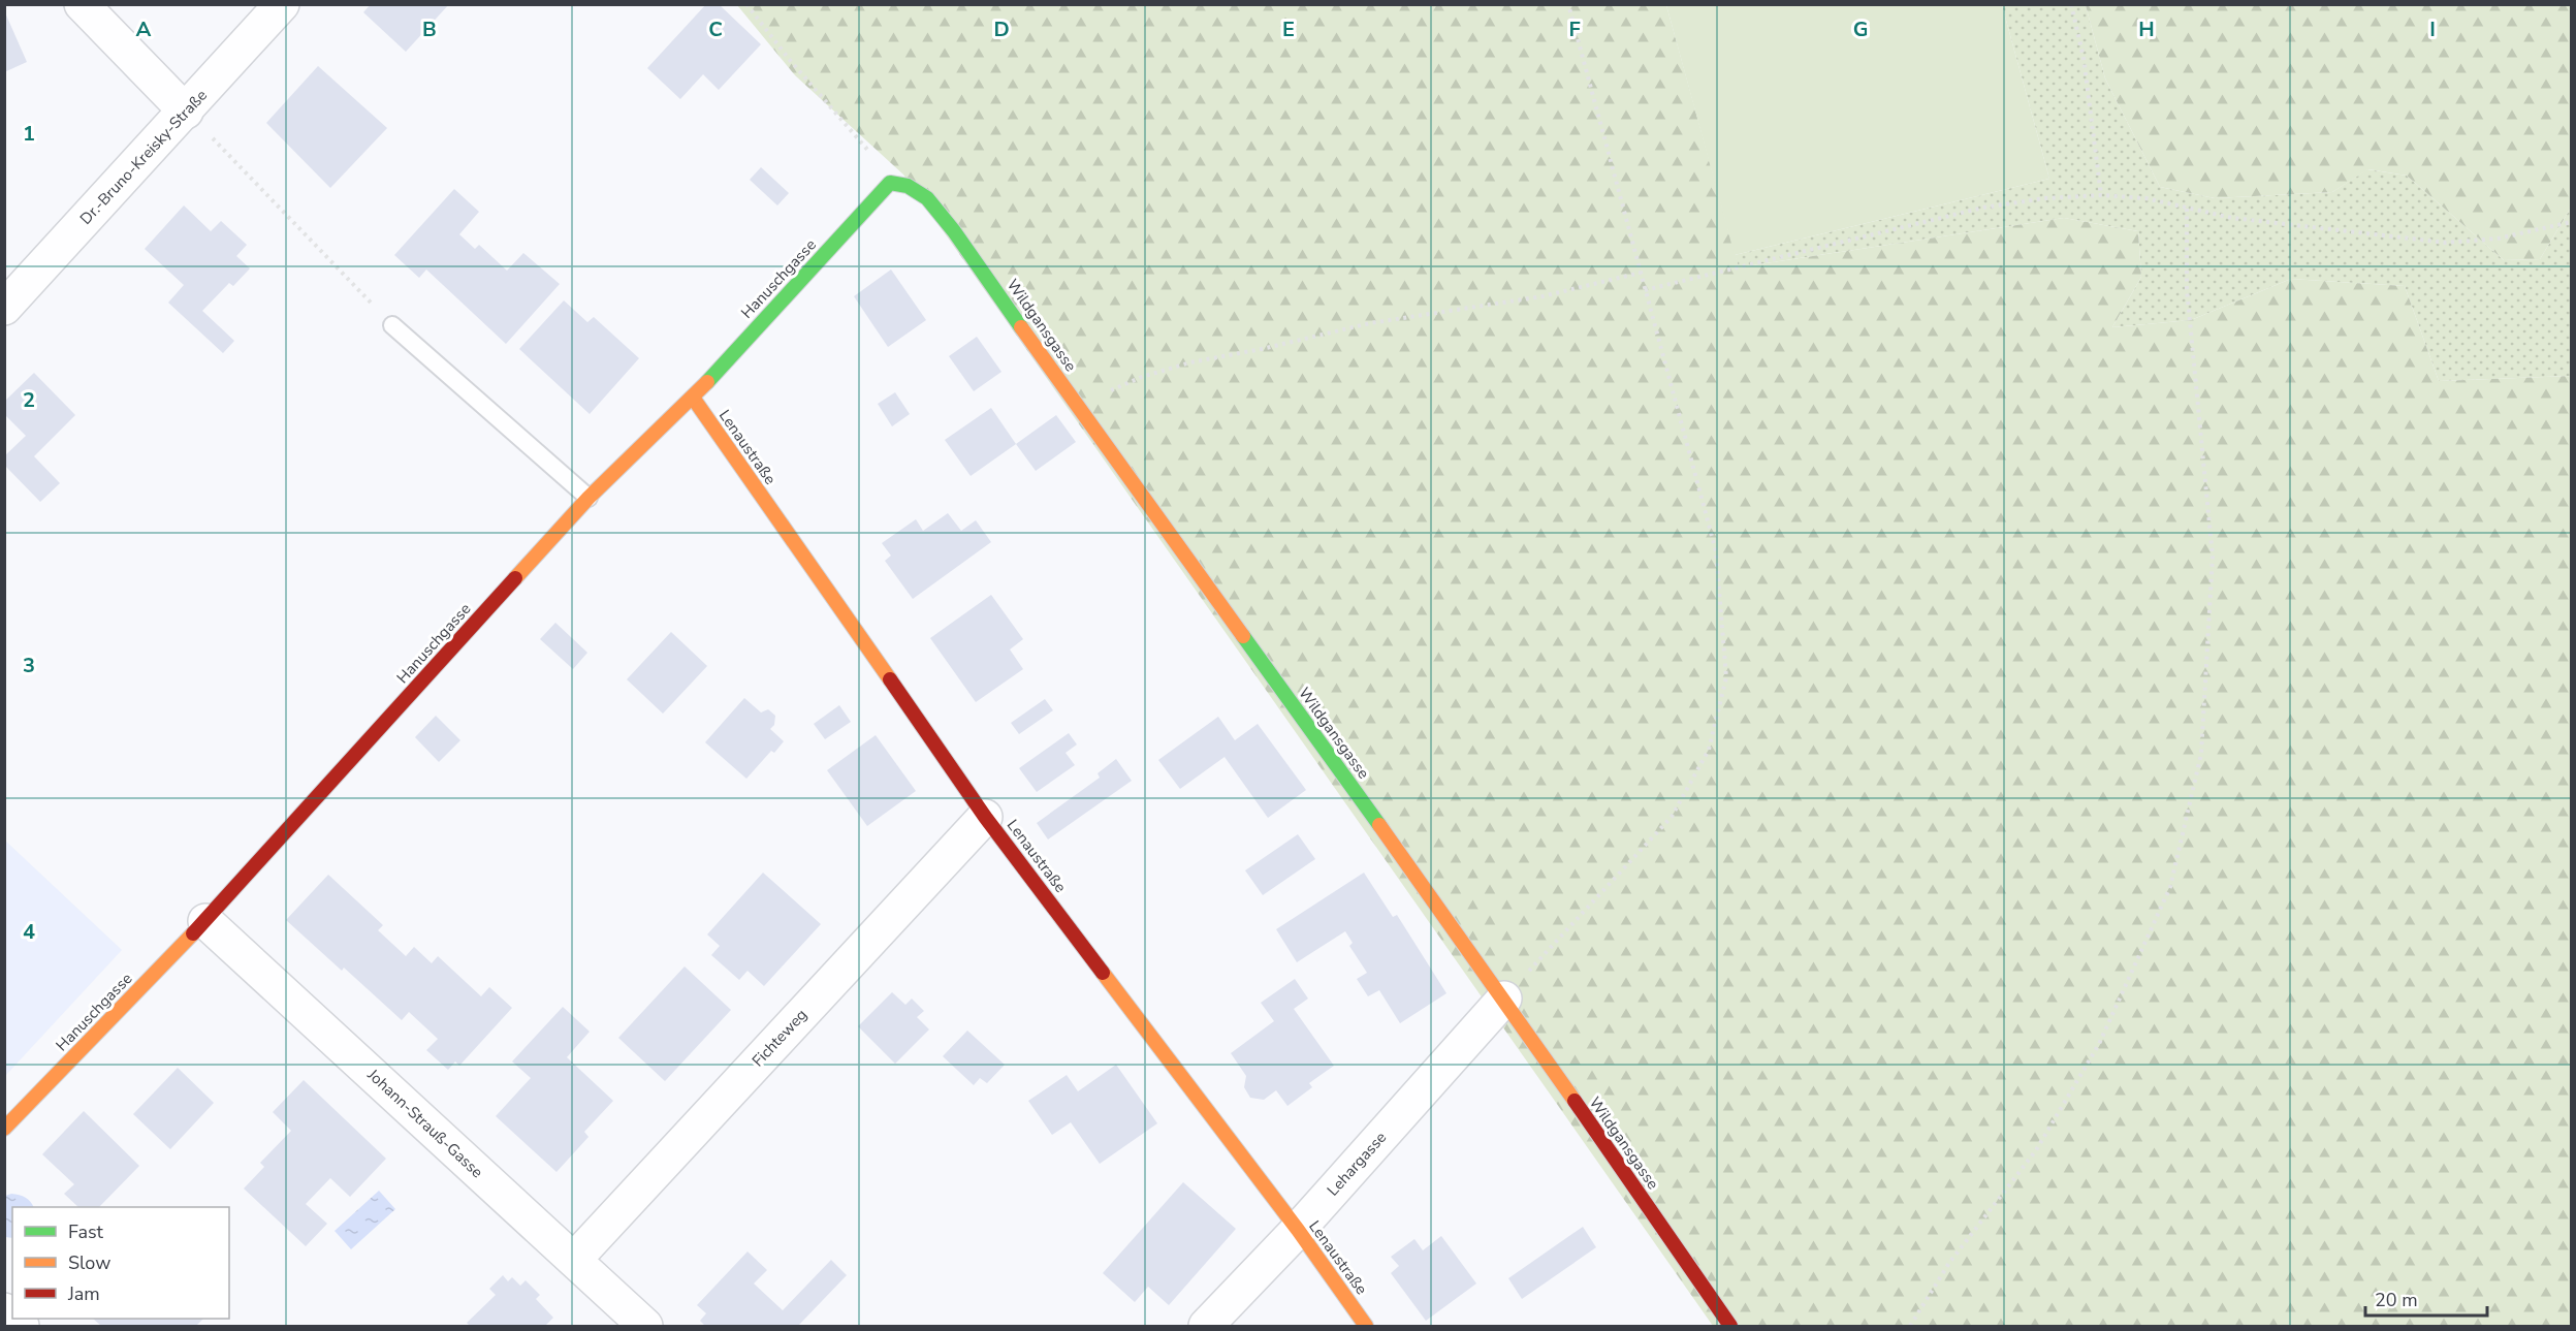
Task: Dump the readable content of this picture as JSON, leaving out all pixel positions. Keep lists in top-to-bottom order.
{
  "streets": {
    "street": [
      "Dr.-Bruno-Kreisky-Straße",
      "Hanuschgasse",
      "Wildgansgasse",
      "Lenaustraße",
      "Fichteweg",
      "Johann-Strauß-Gasse",
      "Lehargasse"
    ]
  },
  "crossings": [
    ["Hanuschgasse", "Wildgansgasse"],
    ["Hanuschgasse", "Lenaustraße"],
    ["Hanuschgasse", "Johann-Strauß-Gasse"],
    ["Wildgansgasse", "Lehargasse"],
    ["Lenaustraße", "Fichteweg"],
    ["Lenaustraße", "Lehargasse"],
    ["Fichteweg", "Johann-Strauß-Gasse"]
  ],
  "legend": ["Fast", "Slow", "Jam"],
  "scale_bar": "20 m",
  "grid": {
    "columns": [
      "A",
      "B",
      "C",
      "D",
      "E",
      "F",
      "G",
      "H",
      "I"
    ],
    "rows": [
      "1",
      "2",
      "3",
      "4"
    ]
  }
}
